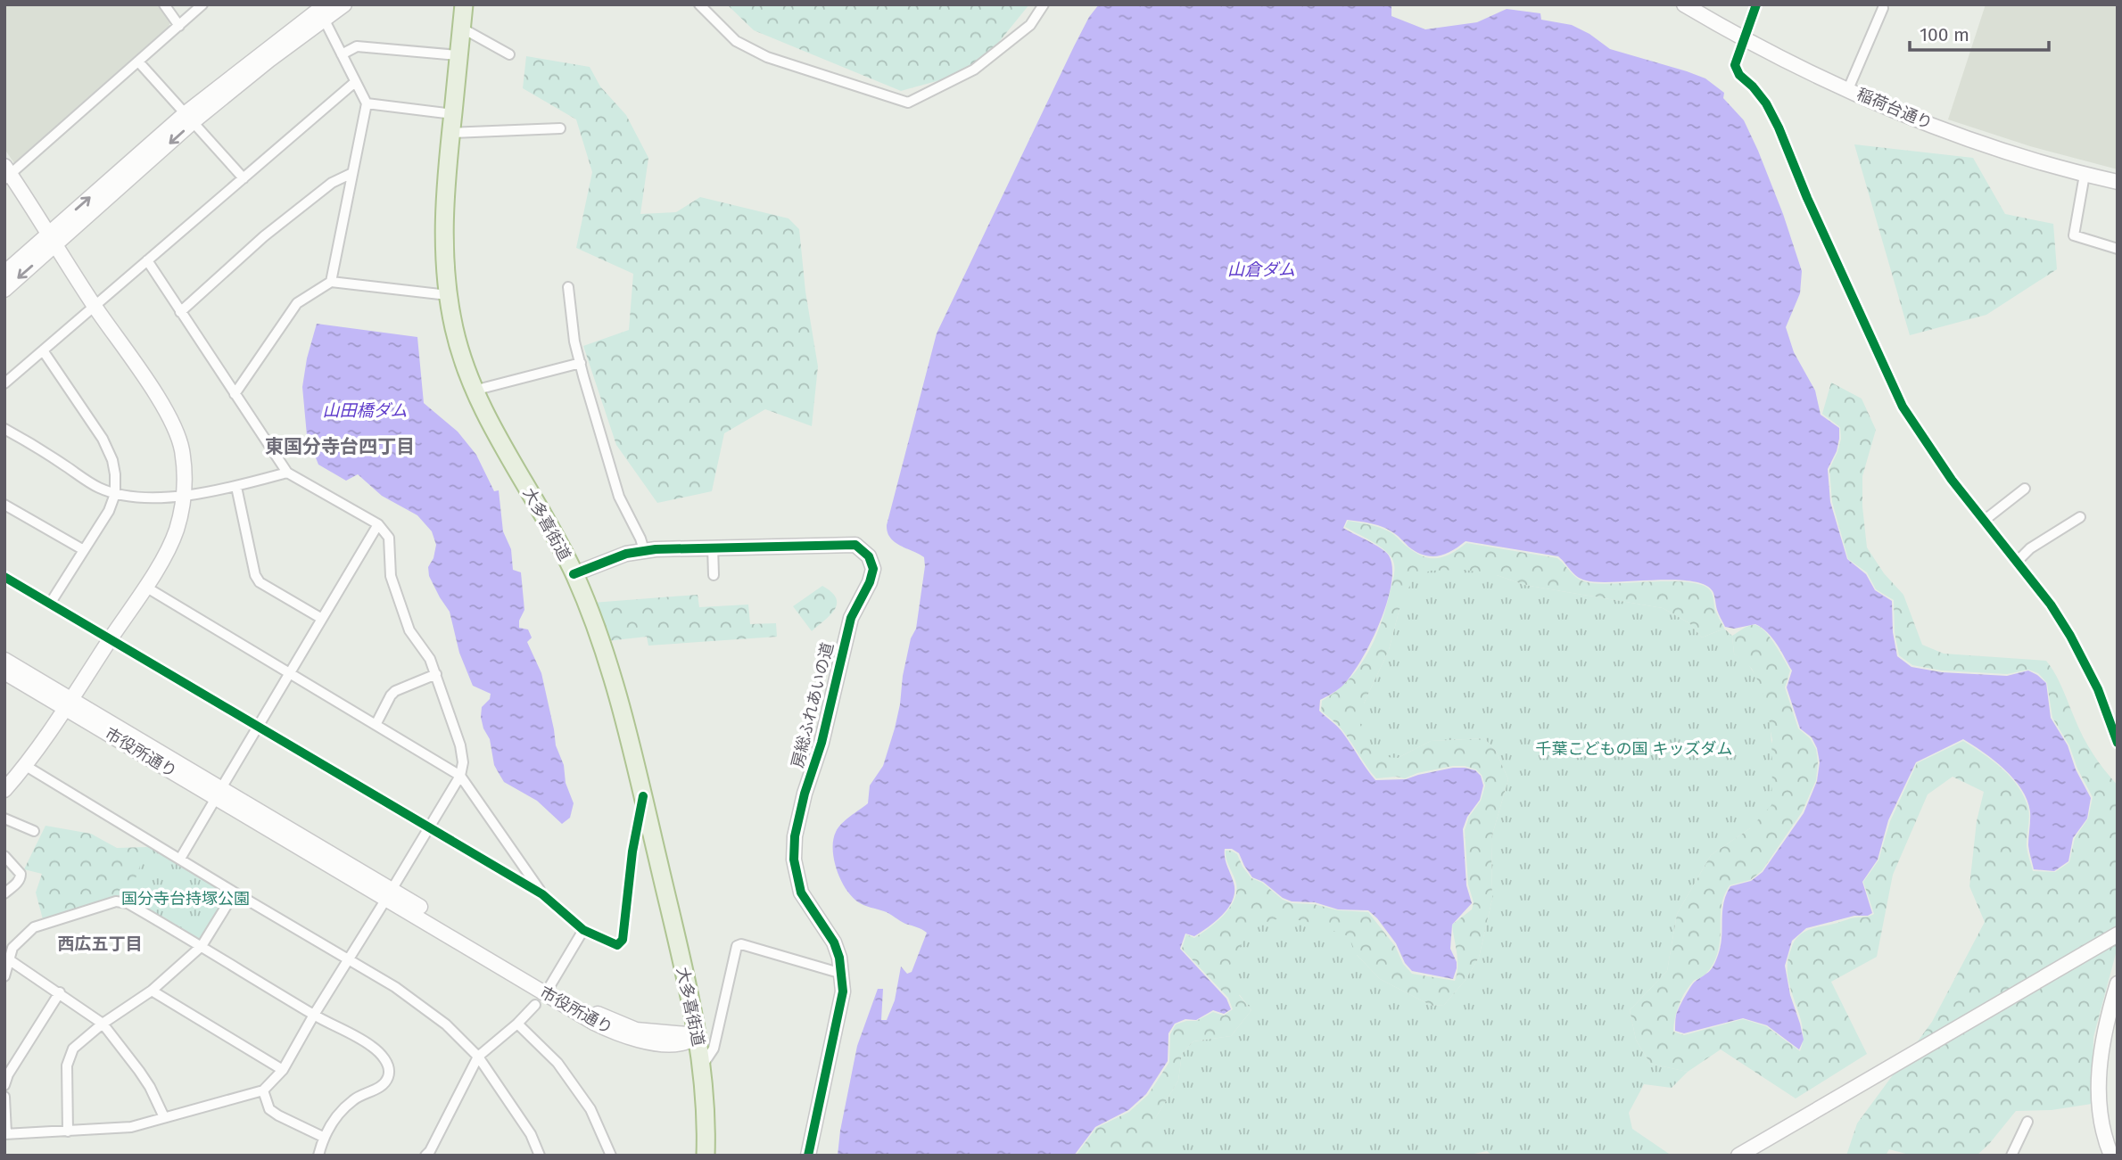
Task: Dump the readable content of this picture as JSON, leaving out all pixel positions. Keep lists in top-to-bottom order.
{
  "streets": {
    "highway": ["大多喜街道"],
    "street": ["稲荷台通り", "房総ふれあいの道", "市役所通り"]
  },
  "crossings": [
    ["大多喜街道", "房総ふれあいの道"],
    ["大多喜街道", "市役所通り"]
  ],
  "districts": ["東国分寺台四丁目", "西広五丁目"],
  "water": ["山倉ダム", "山田橋ダム"],
  "parks": ["千葉こどもの国 キッズダム", "国分寺台持塚公園"],
  "scale_bar": "100 m"
}
